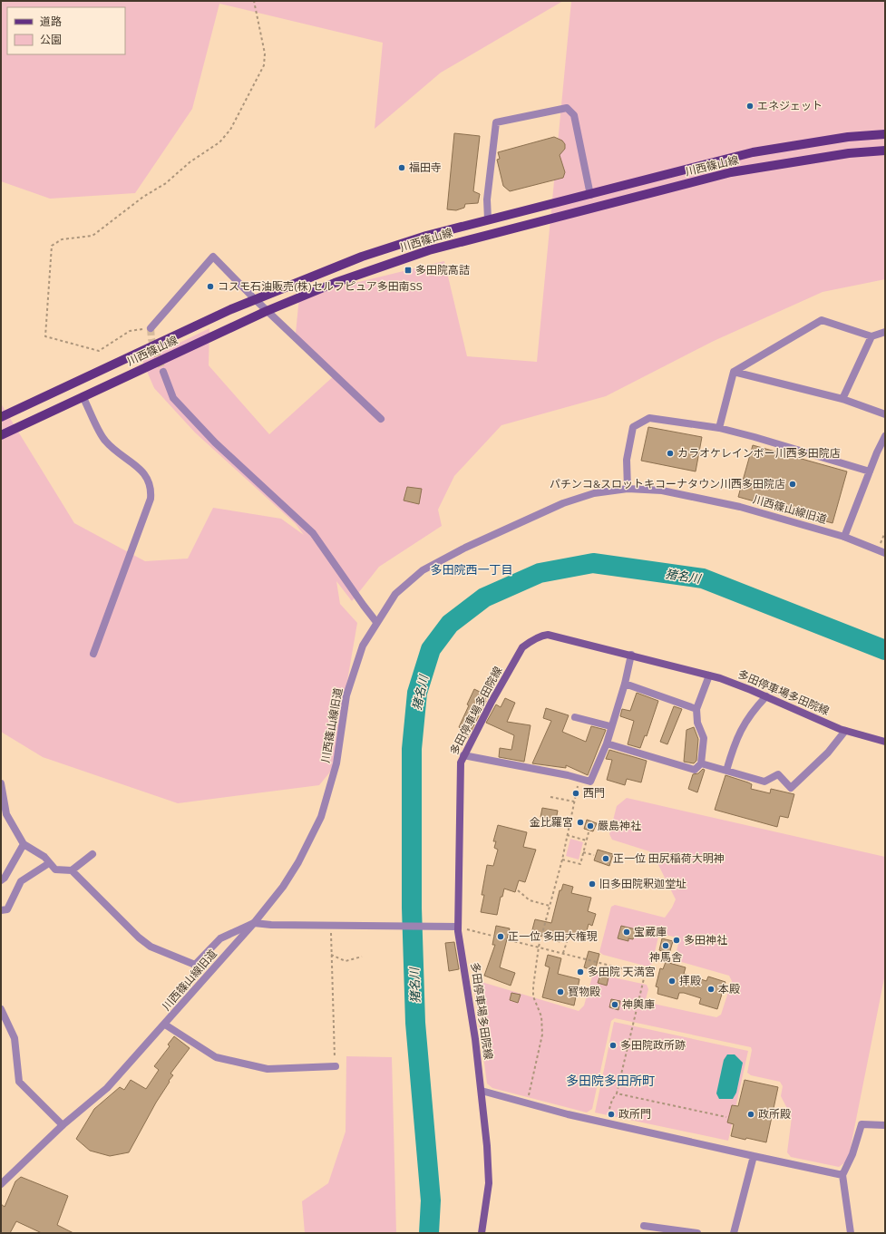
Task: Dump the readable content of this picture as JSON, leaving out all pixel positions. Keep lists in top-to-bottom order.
{
  "streets": {
    "main road": ["川西篠山線", "多田停車場多田院線"],
    "street": ["川西篠山線旧道"]
  },
  "districts": ["多田院西一丁目", "多田院多田所町"],
  "water": ["猪名川"],
  "places": {
    "other": [
      "エネジェット",
      "福田寺",
      "コスモ石油販売(株)セルフピュア多田南SS",
      "カラオケレインボー川西多田院店",
      "パチンコ&スロットキコーナタウン川西多田院店",
      "西門",
      "金比羅宮",
      "嚴島神社",
      "正一位 田尻稲荷大明神",
      "旧多田院釈迦堂址",
      "宝蔵庫",
      "正一位 多田大権現",
      "多田神社",
      "神馬舎",
      "多田院 天満宮",
      "拝殿",
      "本殿",
      "寳物殿",
      "神輿庫",
      "多田院政所跡",
      "政所門",
      "政所殿"
    ],
    "transit": ["多田院高詰"]
  },
  "legend": ["道路", "公園"]
}
